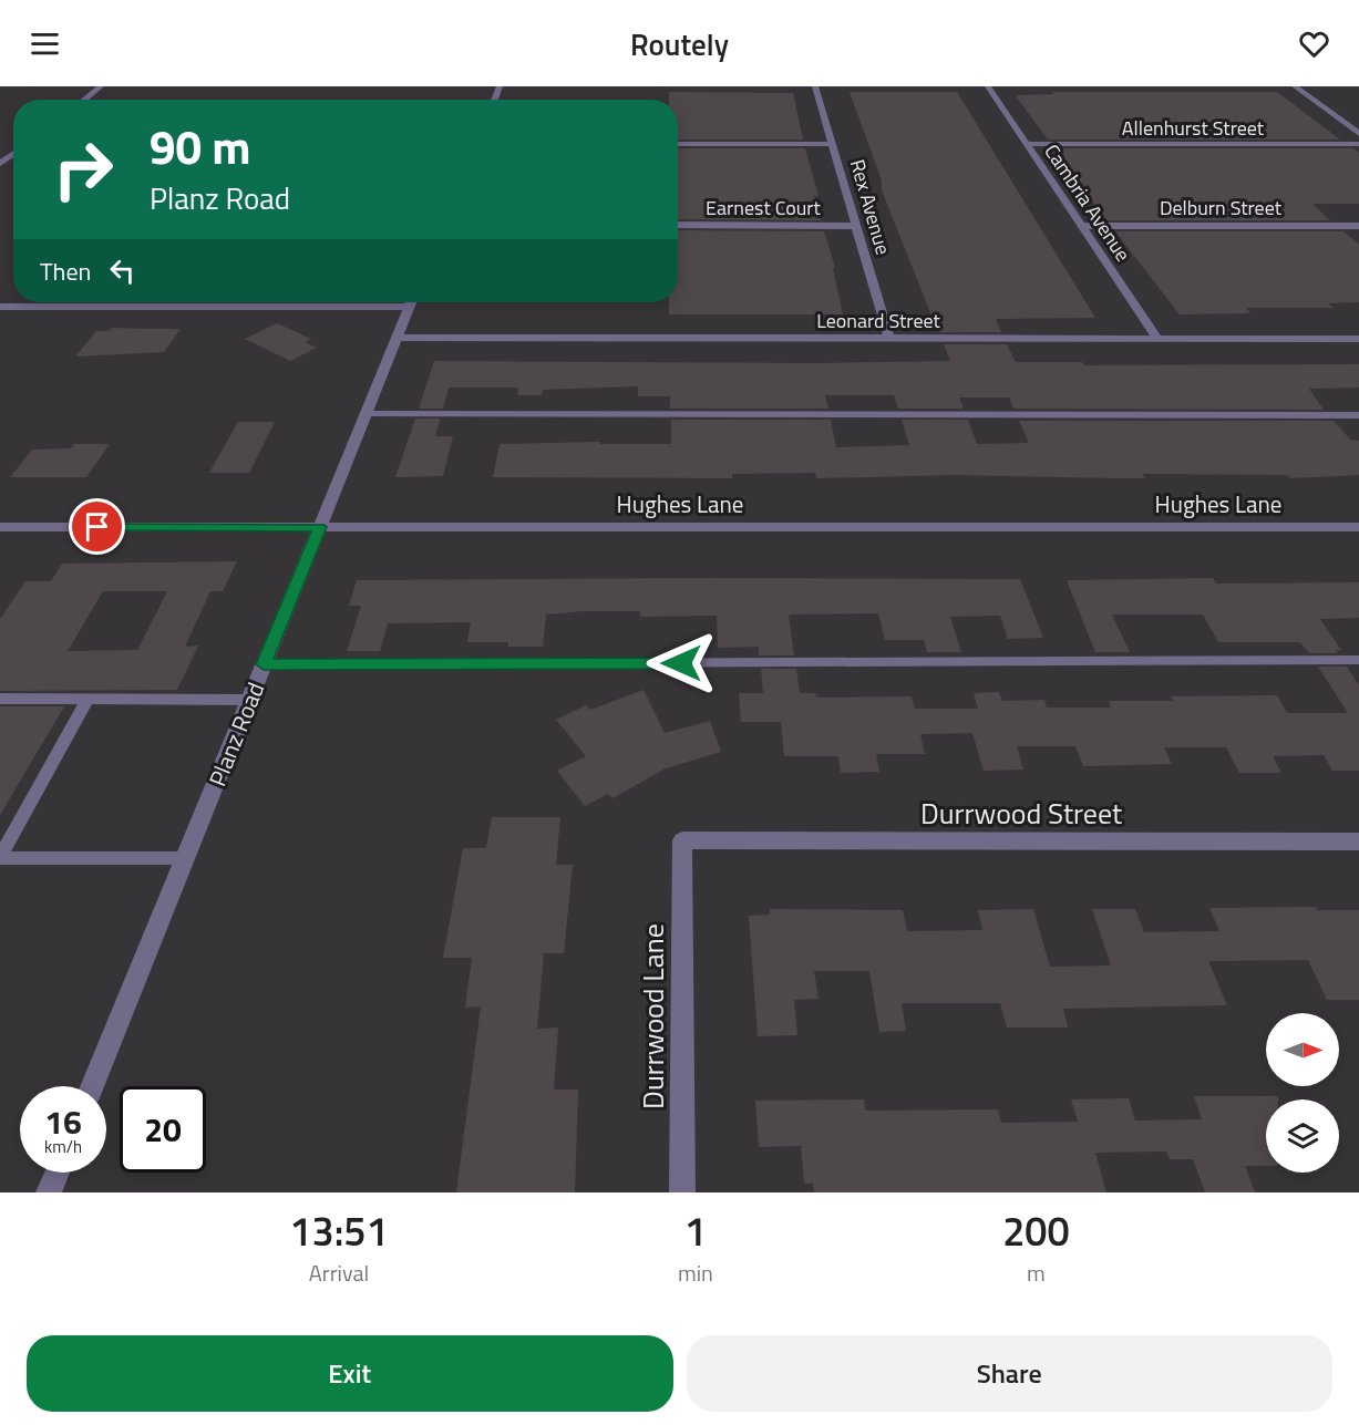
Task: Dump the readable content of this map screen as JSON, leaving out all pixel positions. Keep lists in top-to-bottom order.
{
  "streets": {
    "street": [
      "Allenhurst Street",
      "Cambria Avenue",
      "Earnest Court",
      "Rex Avenue",
      "Delburn Street",
      "Leonard Street",
      "Hughes Lane",
      "Planz Road",
      "Durrwood Street",
      "Durrwood Lane"
    ]
  },
  "crossings": [
    ["Allenhurst Street", "Cambria Avenue"],
    ["Cambria Avenue", "Delburn Street"],
    ["Cambria Avenue", "Leonard Street"],
    ["Earnest Court", "Rex Avenue"],
    ["Rex Avenue", "Leonard Street"],
    ["Leonard Street", "Planz Road"],
    ["Hughes Lane", "Planz Road"],
    ["Durrwood Street", "Durrwood Lane"]
  ],
  "north": "right",
  "page": {
    "header": "Routely",
    "turn": ["90 m", "Planz Road"],
    "then": "Then",
    "speed": "16 km/h",
    "limit": "20",
    "eta": [
      "13:51",
      "Arrival",
      "1",
      "min",
      "200",
      "m"
    ],
    "buttons": ["Exit", "Share"]
  }
}
